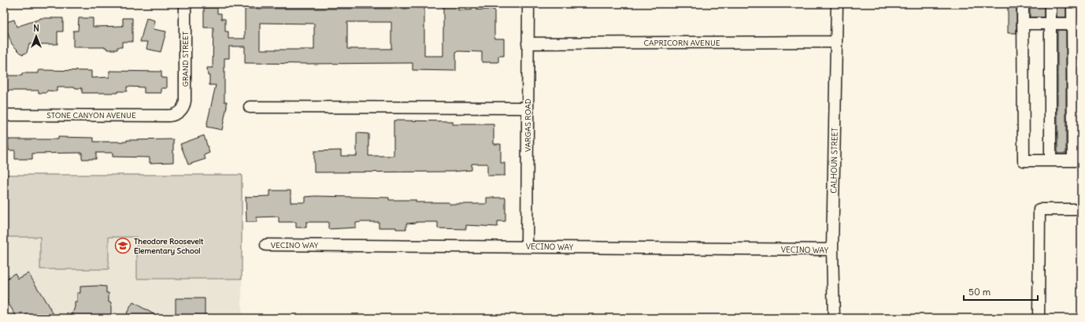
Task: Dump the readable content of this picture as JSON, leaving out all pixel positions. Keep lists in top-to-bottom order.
{
  "streets": {
    "street": [
      "CAPRICORN AVENUE",
      "GRAND STREET",
      "STONE CANYON AVENUE",
      "VARGAS ROAD",
      "CALHOUN STREET",
      "VECINO WAY"
    ]
  },
  "crossings": [
    ["CAPRICORN AVENUE", "VARGAS ROAD"],
    ["CAPRICORN AVENUE", "CALHOUN STREET"],
    ["GRAND STREET", "STONE CANYON AVENUE"],
    ["VARGAS ROAD", "VECINO WAY"],
    ["CALHOUN STREET", "VECINO WAY"]
  ],
  "places": {
    "school or university": ["Theodore Roosevelt Elementary School"]
  },
  "scale_bar": "50 m",
  "north": "top"
}
